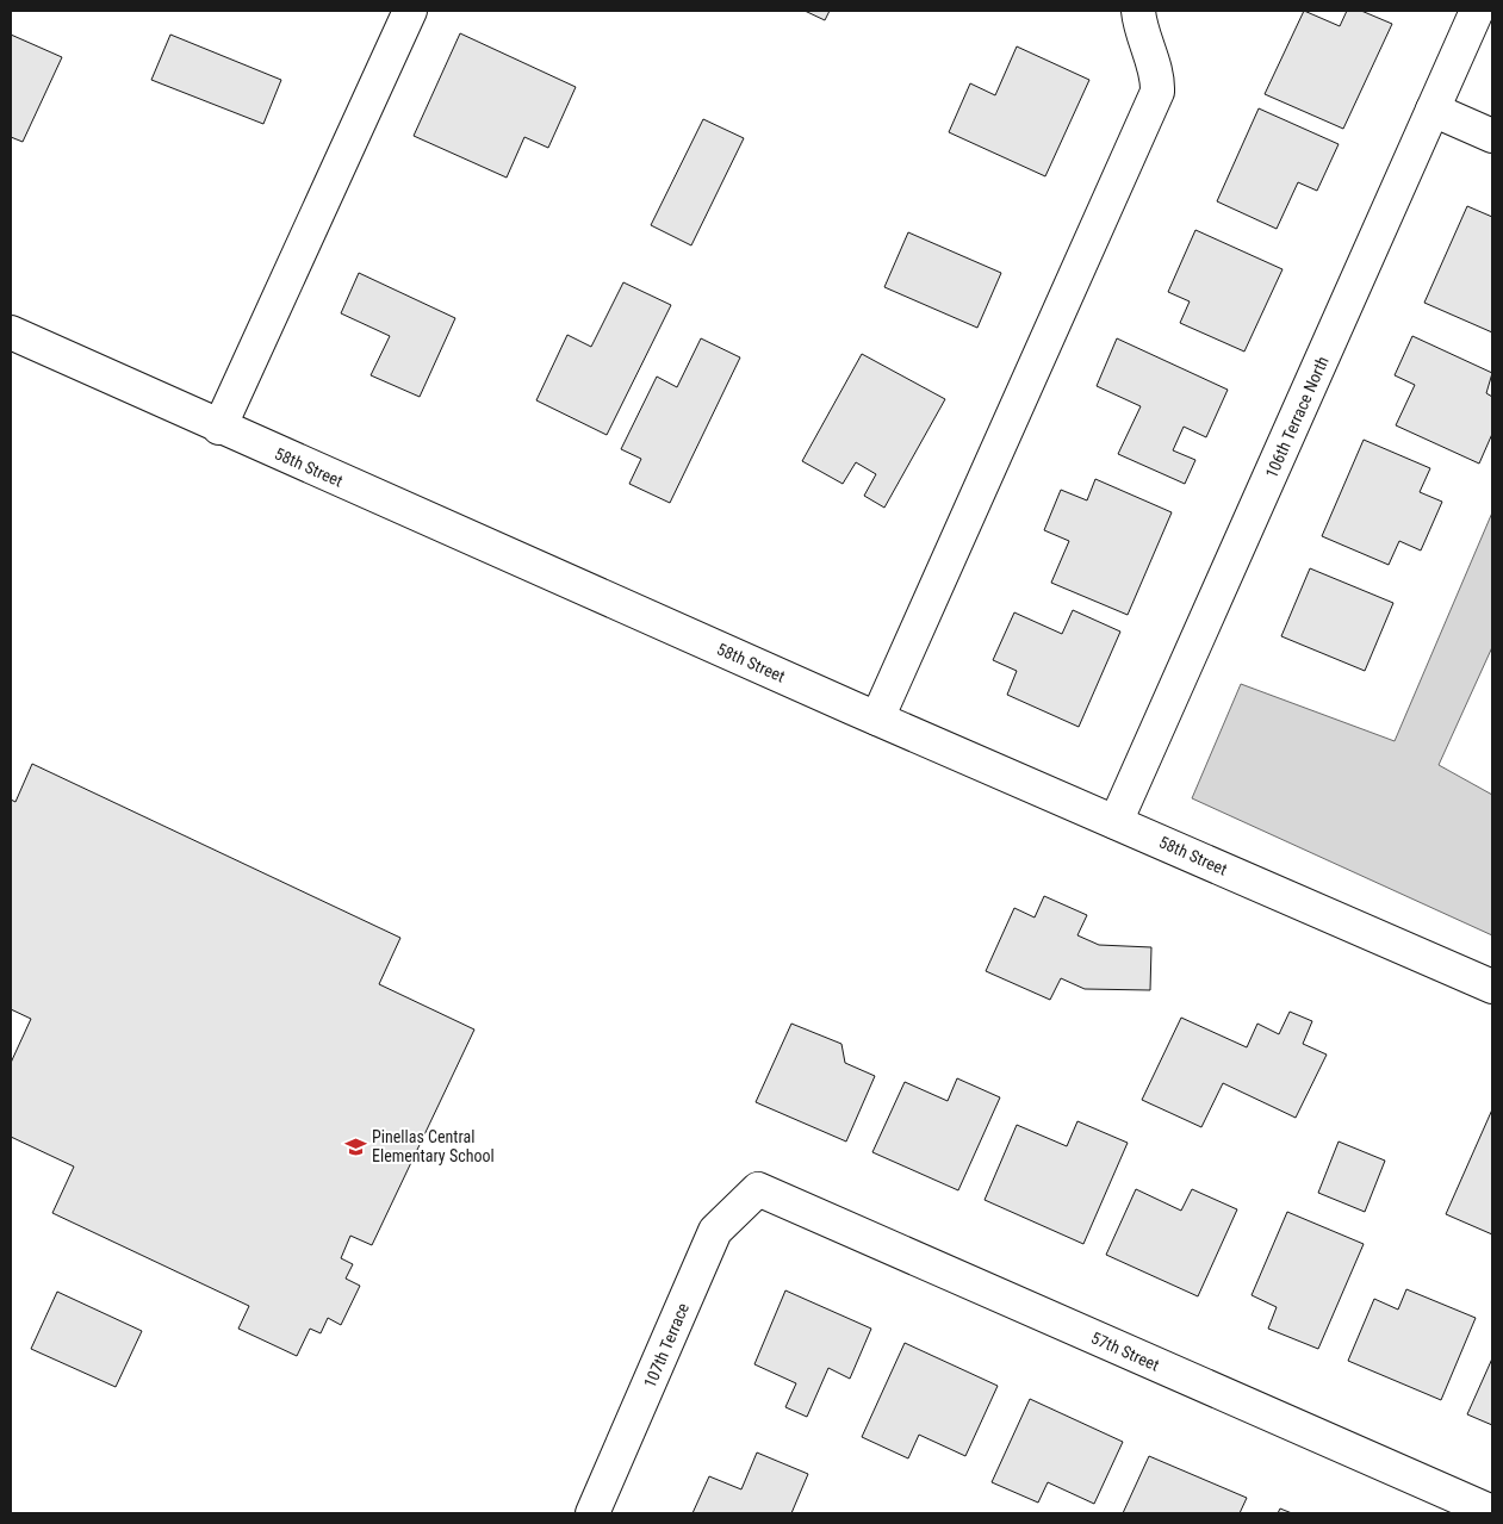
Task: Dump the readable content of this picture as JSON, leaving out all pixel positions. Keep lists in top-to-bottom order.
{
  "streets": {
    "street": [
      "106th Terrace North",
      "58th Street",
      "107th Terrace",
      "57th Street"
    ]
  },
  "crossings": [
    ["106th Terrace North", "58th Street"],
    ["107th Terrace", "57th Street"]
  ],
  "places": {
    "school or university": ["Pinellas Central Elementary School"]
  }
}
